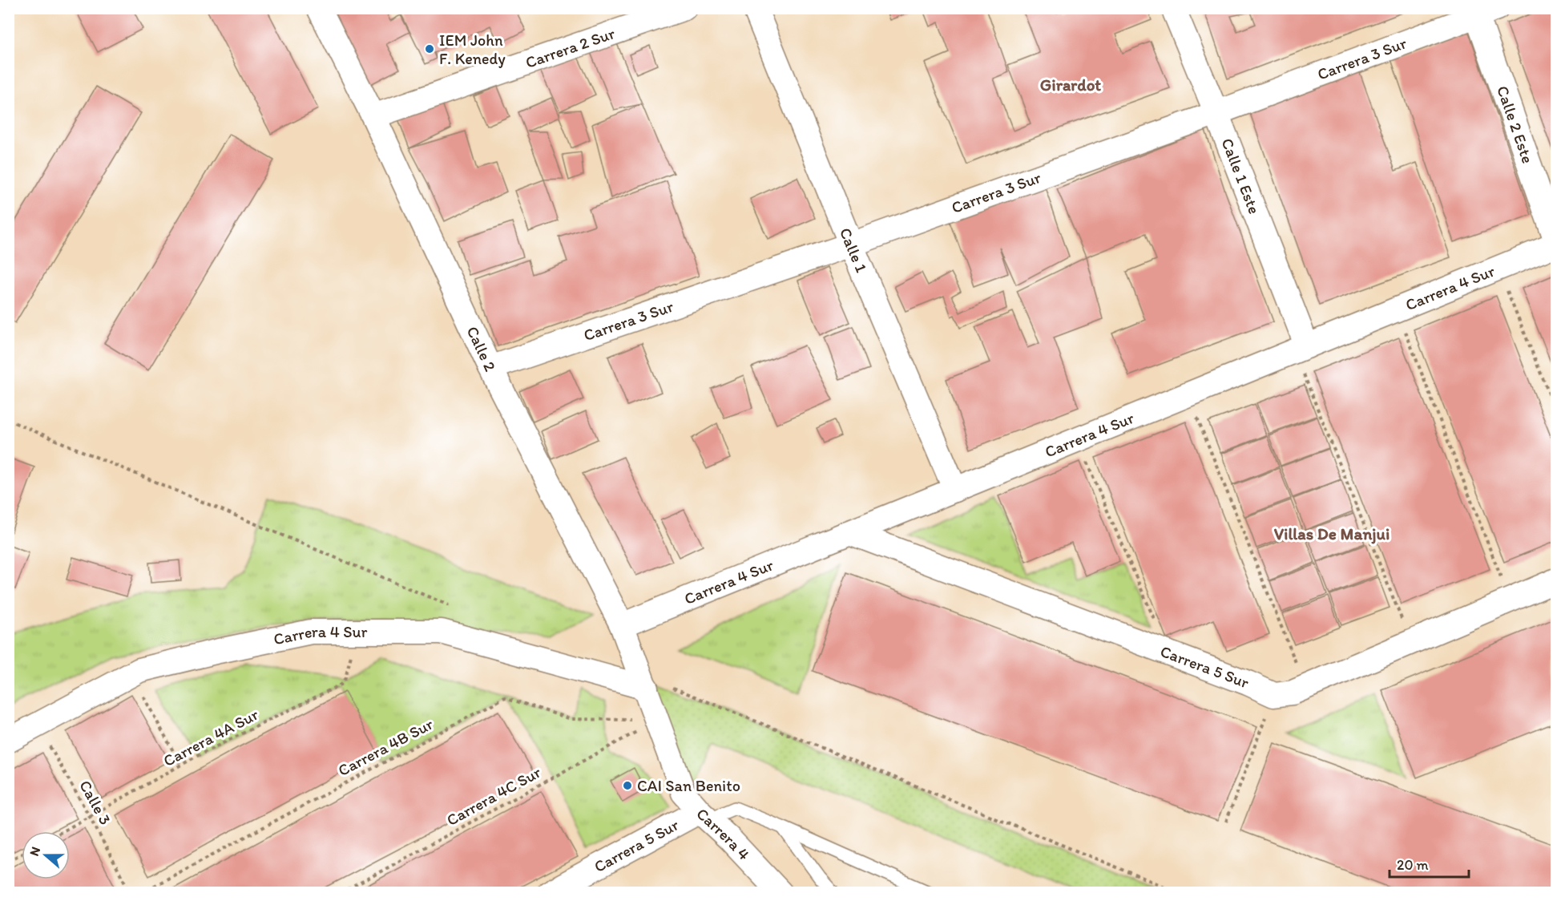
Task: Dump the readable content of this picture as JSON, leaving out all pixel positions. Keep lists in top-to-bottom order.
{
  "streets": {
    "street": [
      "Carrera 2 Sur",
      "Carrera 3 Sur",
      "Calle 2 Este",
      "Calle 1 Este",
      "Calle 1",
      "Carrera 4 Sur",
      "Calle 2",
      "Carrera 5 Sur",
      "Carrera 4"
    ],
    "path": [
      "Carrera 4A Sur",
      "Carrera 4B Sur",
      "Carrera 4C Sur",
      "Calle 3"
    ]
  },
  "crossings": [
    ["Carrera 2 Sur", "Calle 2"],
    ["Carrera 3 Sur", "Calle 2 Este"],
    ["Carrera 3 Sur", "Calle 1 Este"],
    ["Carrera 3 Sur", "Calle 1"],
    ["Carrera 3 Sur", "Calle 2"],
    ["Calle 1 Este", "Carrera 4 Sur"],
    ["Calle 1", "Carrera 4 Sur"],
    ["Carrera 4 Sur", "Calle 2"],
    ["Carrera 4 Sur", "Carrera 5 Sur"],
    ["Carrera 4 Sur", "Carrera 4A Sur"],
    ["Carrera 4 Sur", "Calle 3"],
    ["Carrera 4 Sur", "Carrera 4"],
    ["Calle 2", "Carrera 4"],
    ["Carrera 5 Sur", "Carrera 4"],
    ["Carrera 4A Sur", "Calle 3"],
    ["Carrera 4B Sur", "Carrera 4C Sur"],
    ["Carrera 4B Sur", "Carrera 4"],
    ["Carrera 4C Sur", "Carrera 4"]
  ],
  "districts": ["Girardot", "Villas De Manjui"],
  "places": ["IEM John F. Kenedy", "CAI San Benito"],
  "scale_bar": "20 m",
  "north": "left"
}
